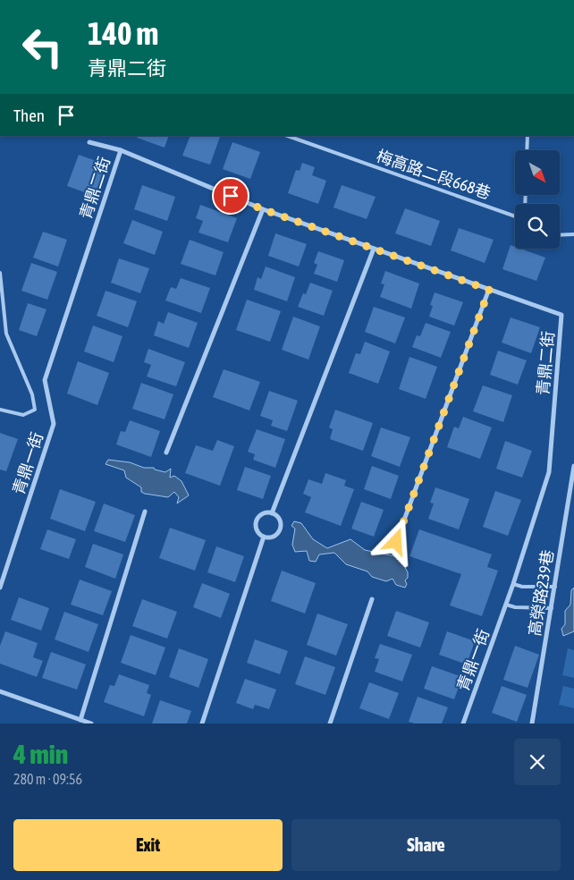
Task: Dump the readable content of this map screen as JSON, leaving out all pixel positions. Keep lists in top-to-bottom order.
{
  "streets": {
    "street": ["青鼎二街", "青鼎一街", "高榮路239巷"],
    "lane": ["梅高路二段668巷"]
  },
  "crossings": [
    ["青鼎二街", "青鼎一街"]
  ],
  "north": "bottom right",
  "page": {
    "turn": ["140 m", "青鼎二街"],
    "then": "Then",
    "heading": ["4 min", "280 m · 09:56"],
    "buttons": ["Exit", "Share"]
  }
}
